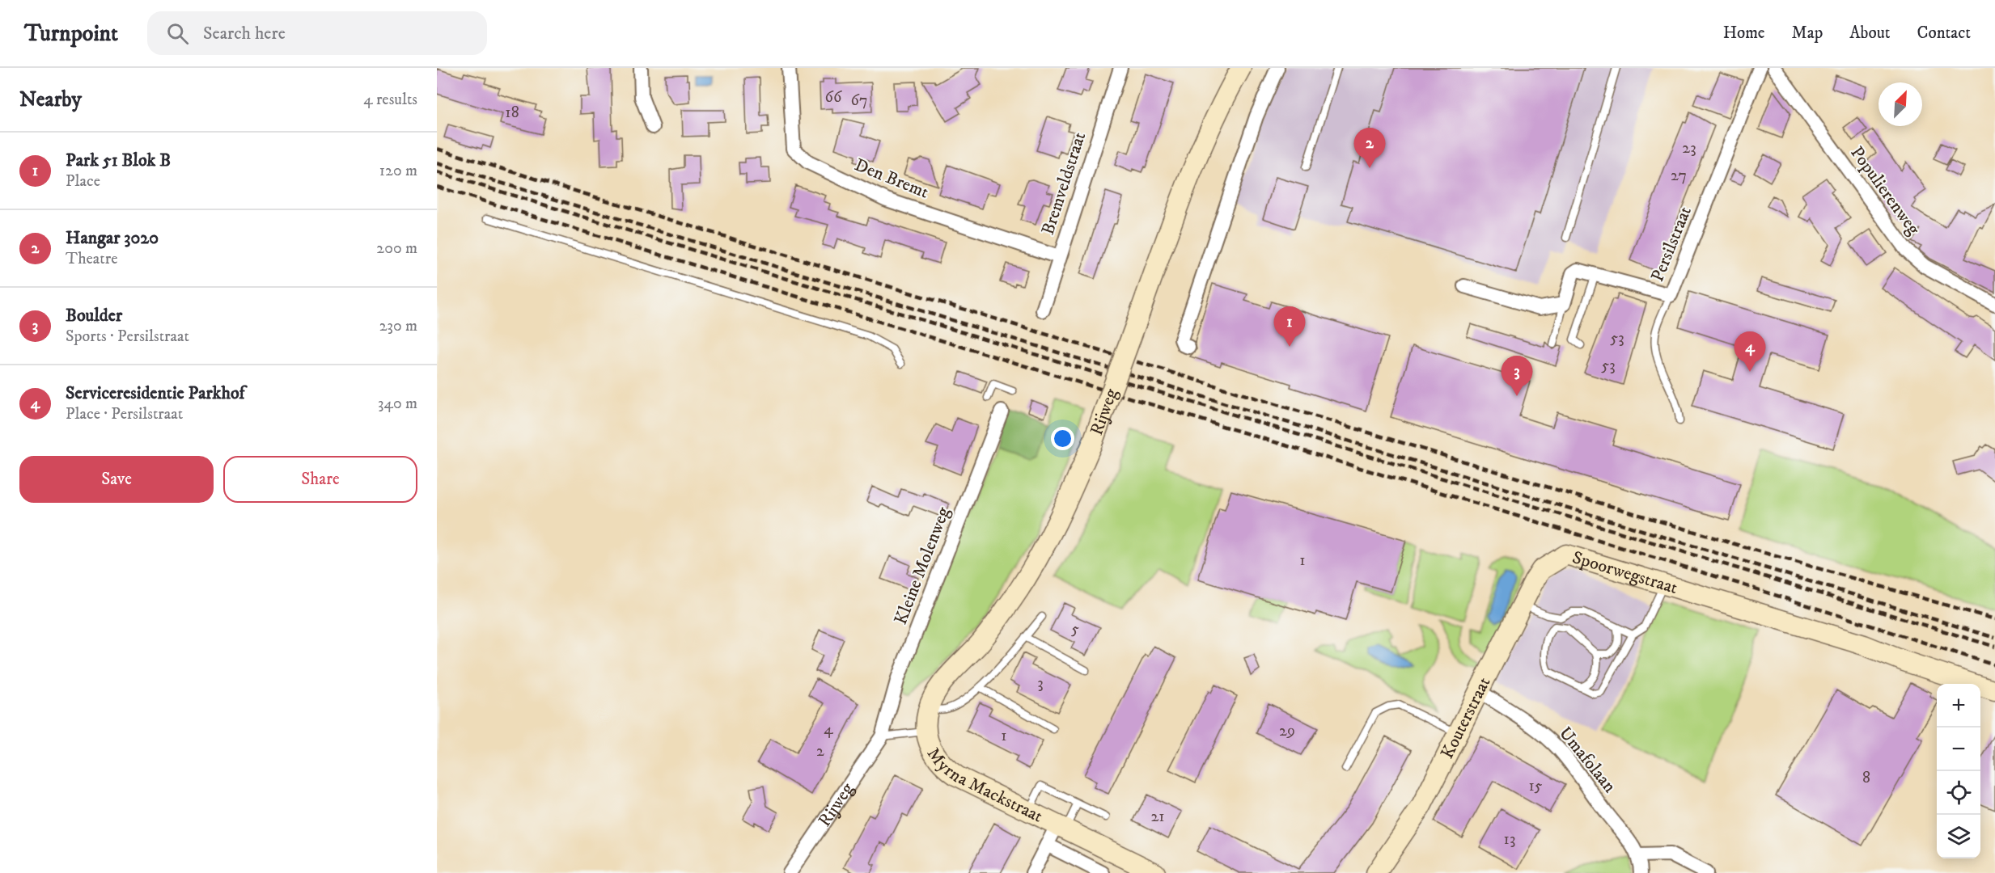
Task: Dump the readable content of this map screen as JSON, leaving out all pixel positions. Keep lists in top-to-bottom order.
{
  "streets": {
    "street": [
      "Den Bremt",
      "Bremveldstraat",
      "Populierenweg",
      "Persilstraat",
      "Rijweg",
      "Kleine Molenweg",
      "Spoorwegstraat",
      "Kouterstraat",
      "Umafolaan",
      "Myrna Mackstraat"
    ]
  },
  "crossings": [
    ["Den Bremt", "Bremveldstraat"],
    ["Rijweg", "Kleine Molenweg"],
    ["Rijweg", "Myrna Mackstraat"],
    ["Spoorwegstraat", "Kouterstraat"],
    ["Kouterstraat", "Umafolaan"]
  ],
  "house_numbers": [
    "66",
    "67",
    "18",
    "23",
    "27",
    "53",
    "53",
    "1",
    "5",
    "3",
    "4",
    "29",
    "1",
    "2",
    "8",
    "15",
    "21",
    "13"
  ],
  "north": "top right",
  "page": {
    "header": "Turnpoint",
    "search": "Search here",
    "nav": [
      "Home",
      "Map",
      "About",
      "Contact"
    ],
    "heading": ["Nearby", "4 results"],
    "pins": [
      "2",
      "1",
      "4",
      "3"
    ],
    "list": [
      {
        "mark": "1",
        "name": "Park 51 Blok B",
        "note": "Place",
        "value": "120 m"
      },
      {
        "mark": "2",
        "name": "Hangar 3020",
        "note": "Theatre",
        "value": "200 m"
      },
      {
        "mark": "3",
        "name": "Boulder",
        "note": "Sports · Persilstraat",
        "value": "230 m"
      },
      {
        "mark": "4",
        "name": "Serviceresidentie Parkhof",
        "note": "Place · Persilstraat",
        "value": "340 m"
      }
    ],
    "buttons": ["Save", "Share"],
    "map_buttons": ["+", "−"]
  }
}
